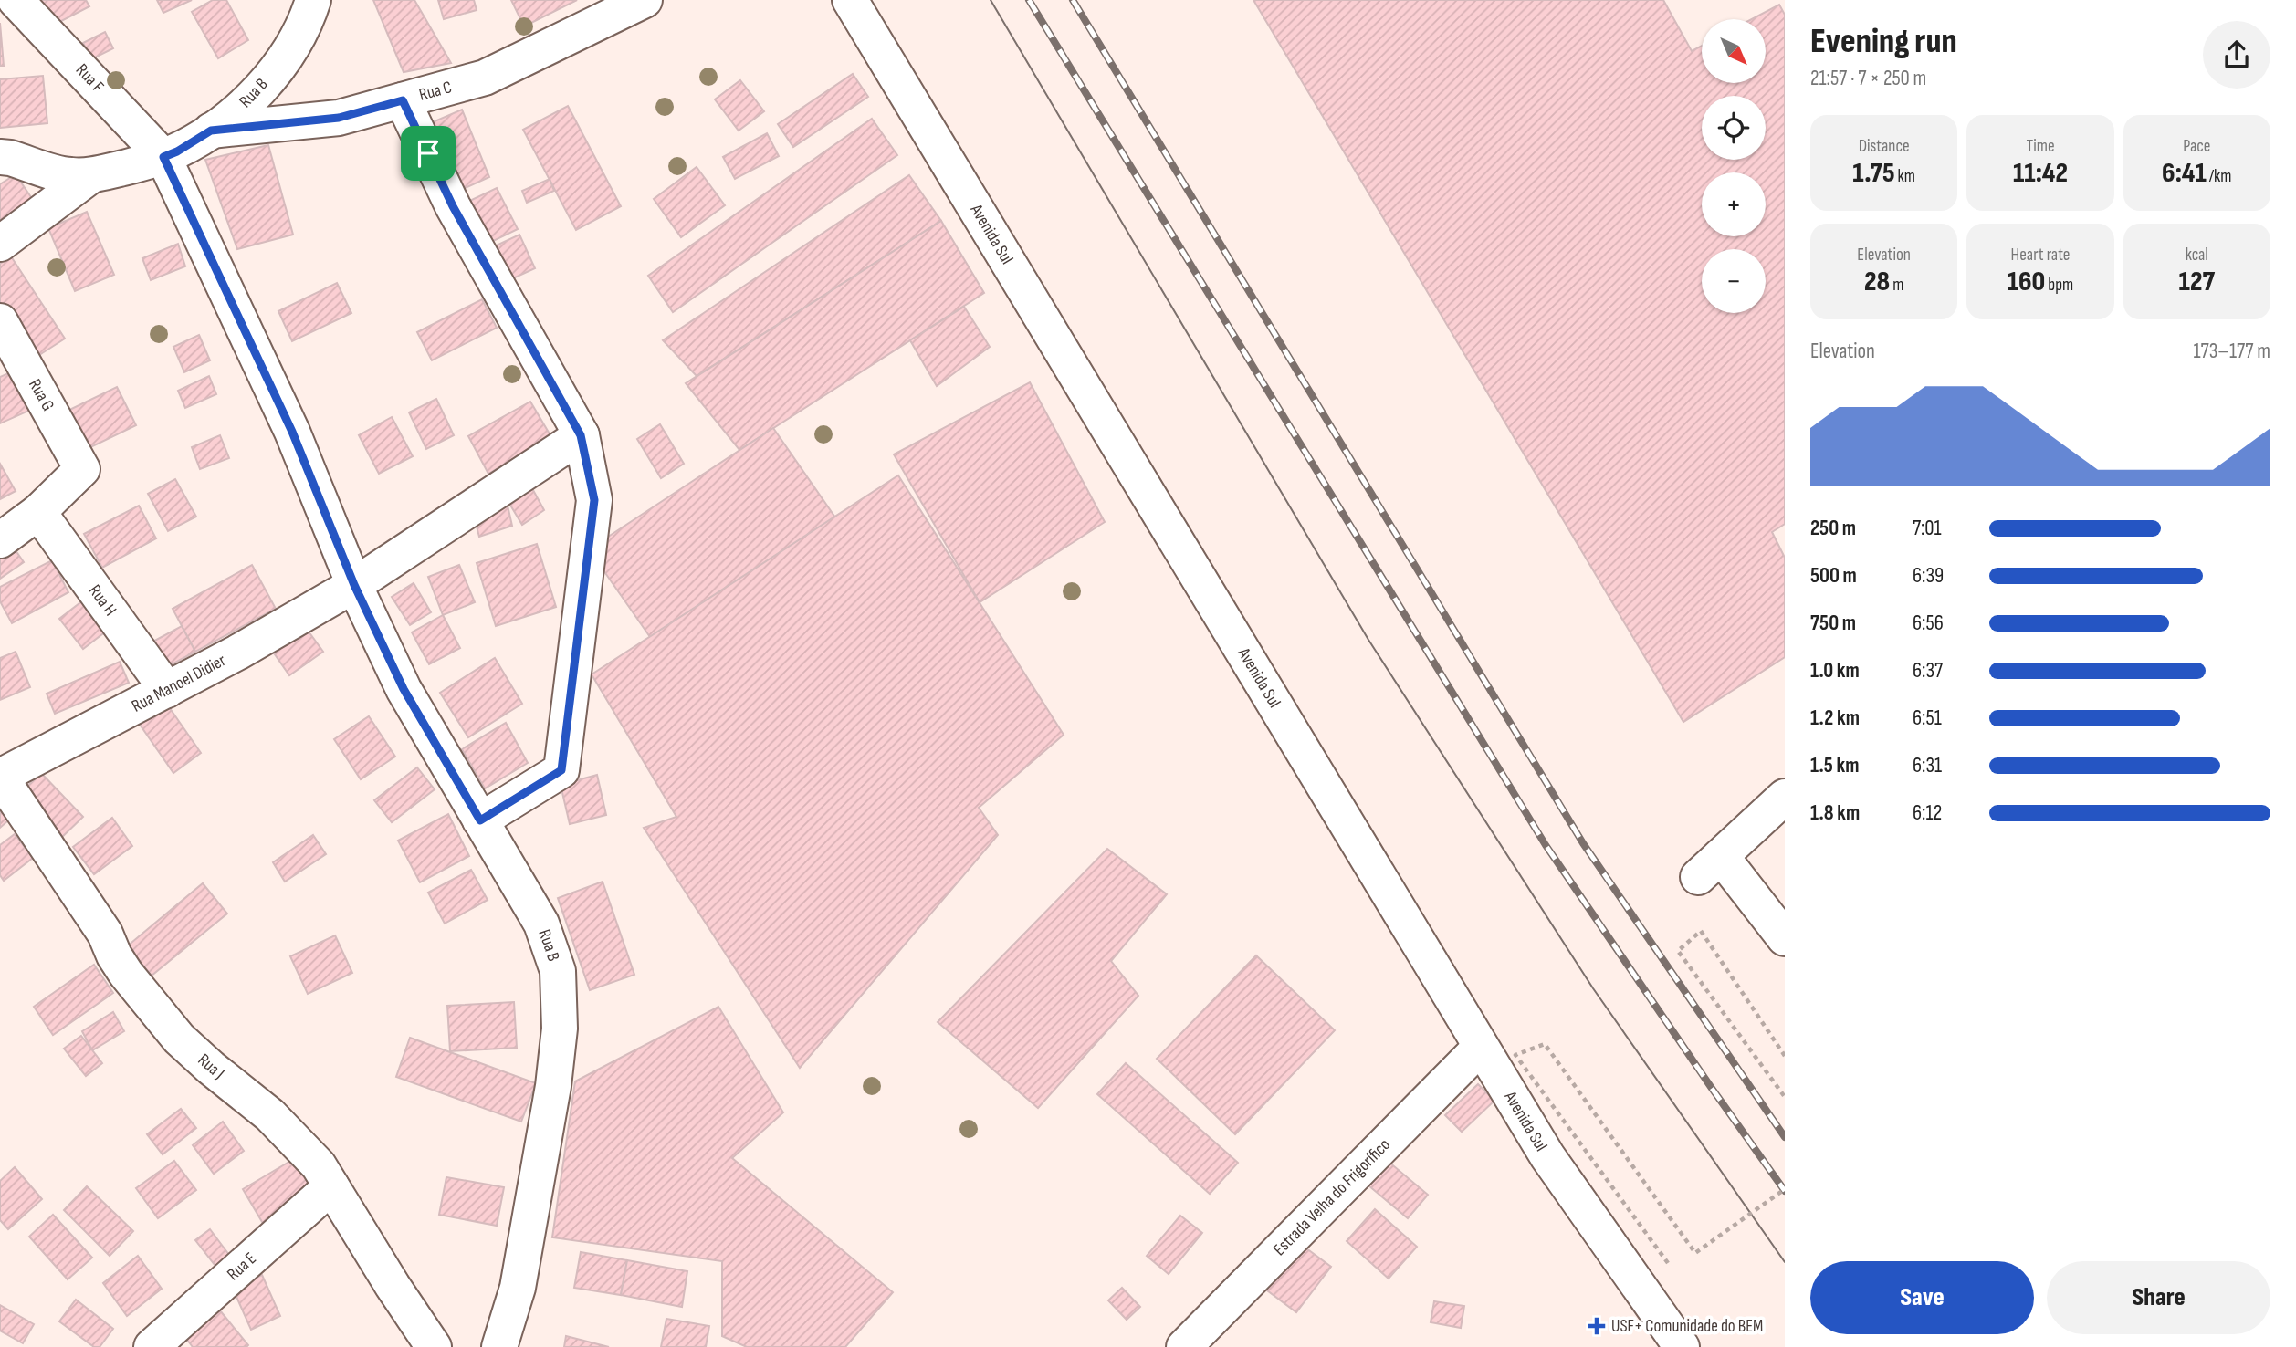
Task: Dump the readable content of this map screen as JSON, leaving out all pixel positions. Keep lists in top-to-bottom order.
{
  "streets": {
    "street": [
      "Rua F",
      "Rua C",
      "Rua B",
      "Avenida Sul",
      "Rua G",
      "Rua H",
      "Rua Manoel Didier",
      "Rua J",
      "Estrada Velha do Frigorífico",
      "Rua E"
    ]
  },
  "crossings": [
    ["Rua F", "Rua B"],
    ["Rua C", "Rua B"],
    ["Rua B", "Rua Manoel Didier"],
    ["Avenida Sul", "Estrada Velha do Frigorífico"],
    ["Rua G", "Rua H"],
    ["Rua H", "Rua Manoel Didier"],
    ["Rua Manoel Didier", "Rua J"],
    ["Rua J", "Rua E"]
  ],
  "places": {
    "health": ["USF+ Comunidade do BEM"]
  },
  "north": "bottom right",
  "page": {
    "heading": ["Evening run", "21:57 · 7 × 250 m"],
    "map_buttons": ["+", "−"],
    "stats": [
      ["Distance", "1.75 km"],
      ["Time", "11:42"],
      ["Pace", "6:41 /km"],
      ["Elevation", "28 m"],
      ["Heart rate", "160 bpm"],
      ["kcal", "127"]
    ],
    "chart": ["Elevation", "173–177 m"],
    "list": [
      {
        "name": "250 m",
        "note": "7:01"
      },
      {
        "name": "500 m",
        "note": "6:39"
      },
      {
        "name": "750 m",
        "note": "6:56"
      },
      {
        "name": "1.0 km",
        "note": "6:37"
      },
      {
        "name": "1.2 km",
        "note": "6:51"
      },
      {
        "name": "1.5 km",
        "note": "6:31"
      },
      {
        "name": "1.8 km",
        "note": "6:12"
      }
    ],
    "buttons": ["Save", "Share"]
  }
}
